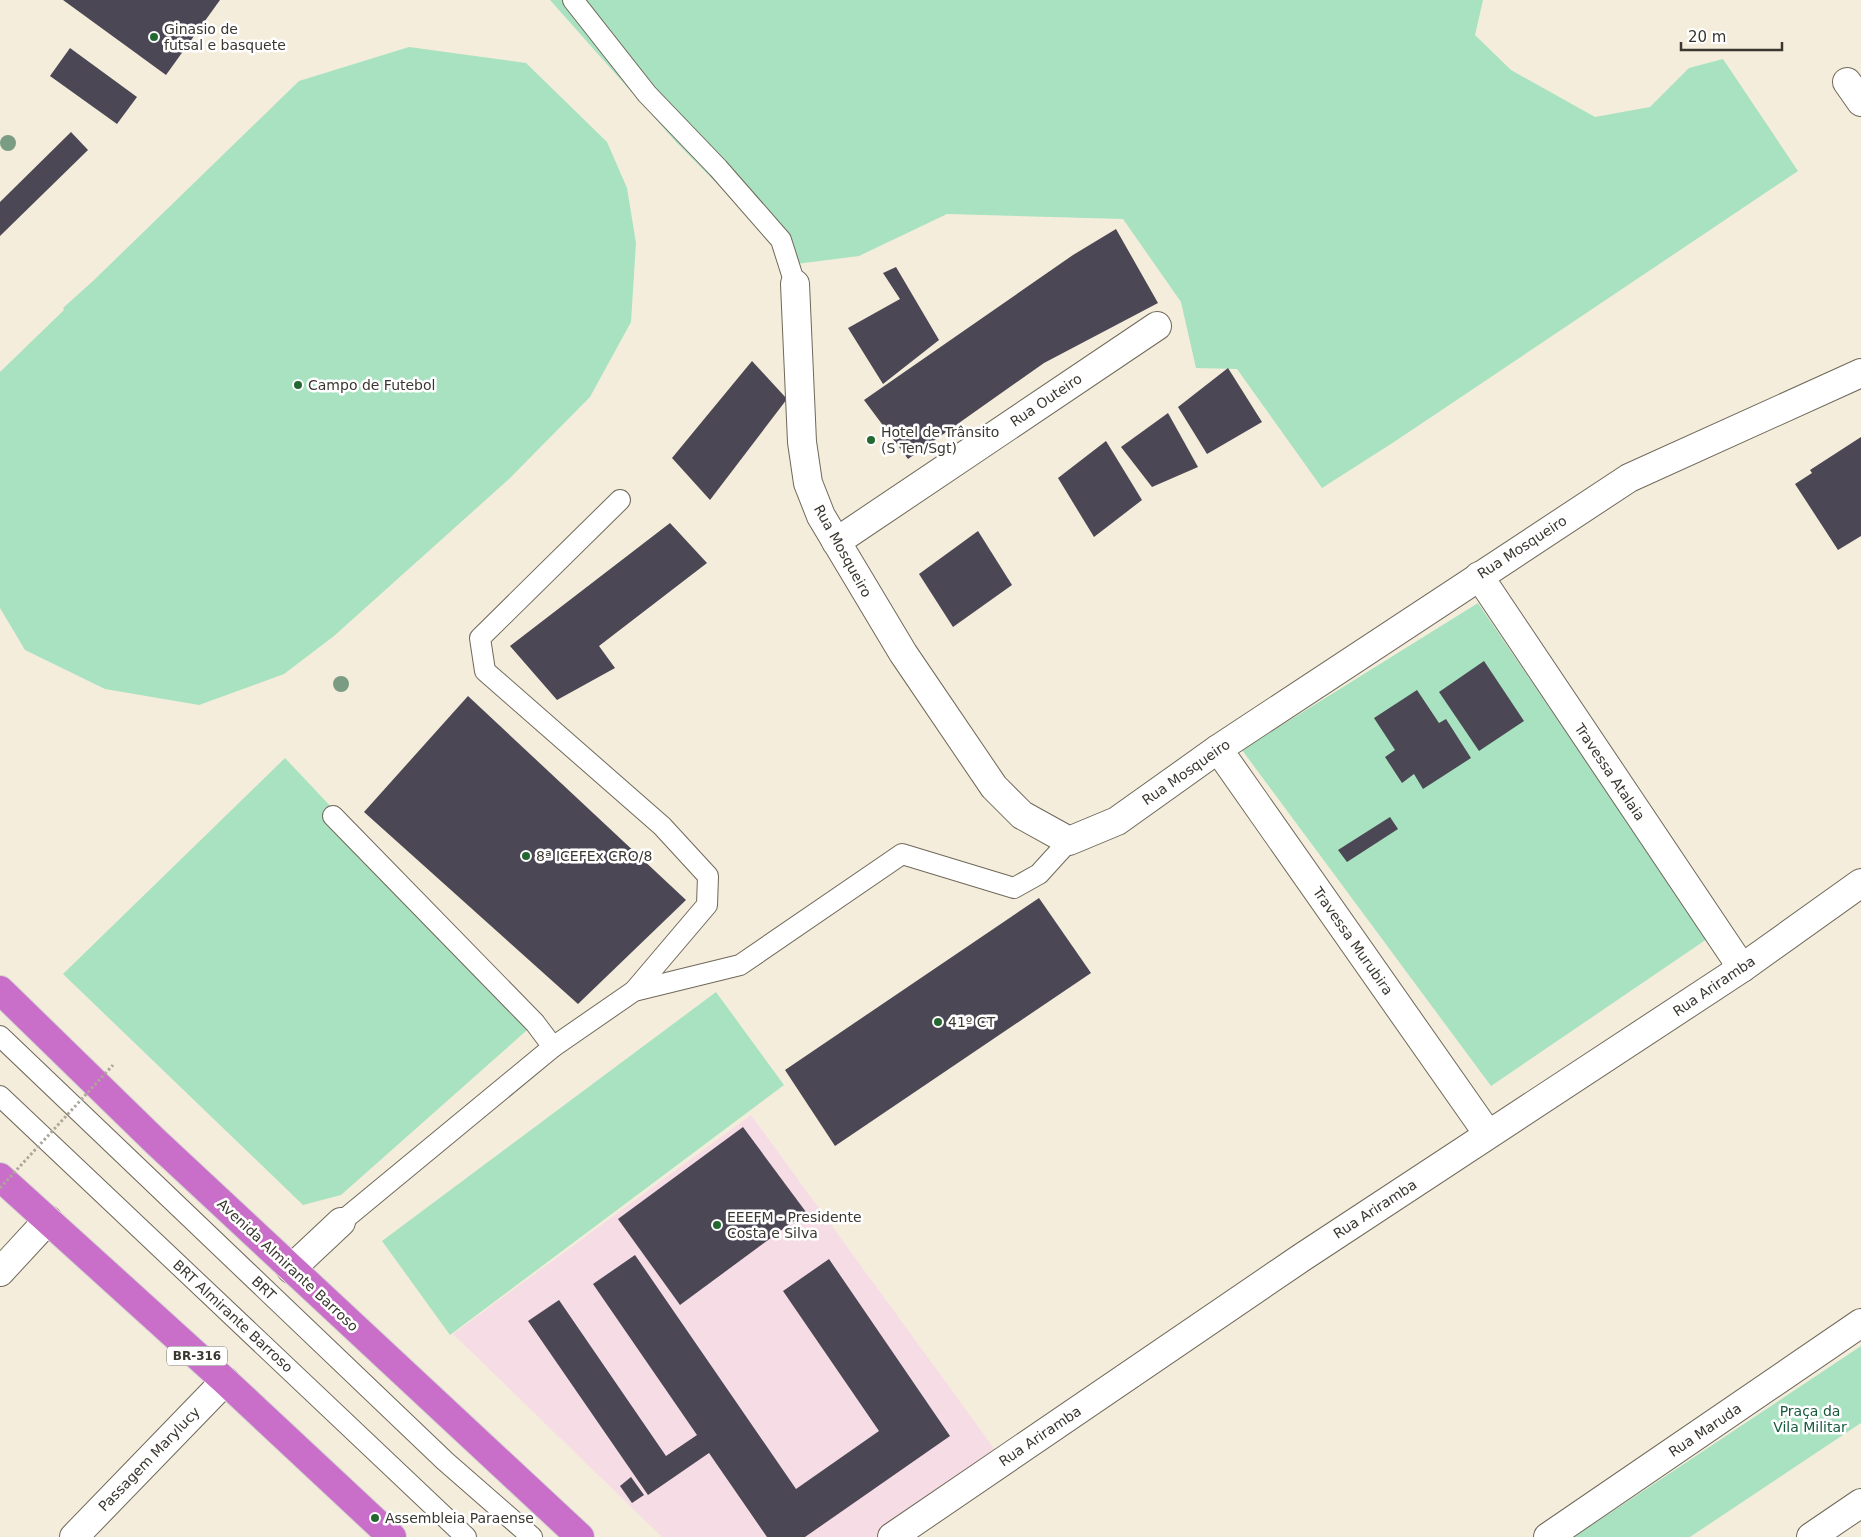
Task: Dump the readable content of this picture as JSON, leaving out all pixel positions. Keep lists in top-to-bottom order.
{
  "streets": {
    "highway": ["Avenida Almirante Barroso", "BR-316"],
    "street": [
      "Rua Outeiro",
      "Rua Mosqueiro",
      "Travessa Atalaia",
      "Travessa Murubira",
      "Rua Ariramba",
      "Rua Maruda",
      "Passagem Marylucy"
    ],
    "lane": ["BRT", "BRT Almirante Barroso"]
  },
  "crossings": [
    ["Rua Outeiro", "Rua Mosqueiro"],
    ["Rua Mosqueiro", "Travessa Atalaia"],
    ["Rua Mosqueiro", "Travessa Murubira"],
    ["Travessa Atalaia", "Rua Ariramba"],
    ["Travessa Murubira", "Rua Ariramba"],
    ["BR-316", "Passagem Marylucy"]
  ],
  "parks": ["Praça da Vila Militar"],
  "places": [
    "Ginasio de futsal e basquete",
    "Campo de Futebol",
    "Hotel de Trânsito (S Ten/Sgt)",
    "8ª ICEFEx CRO/8",
    "41º CT",
    "EEEFM - Presidente Costa e Silva",
    "Assembleia Paraense"
  ],
  "scale_bar": "20 m"
}
